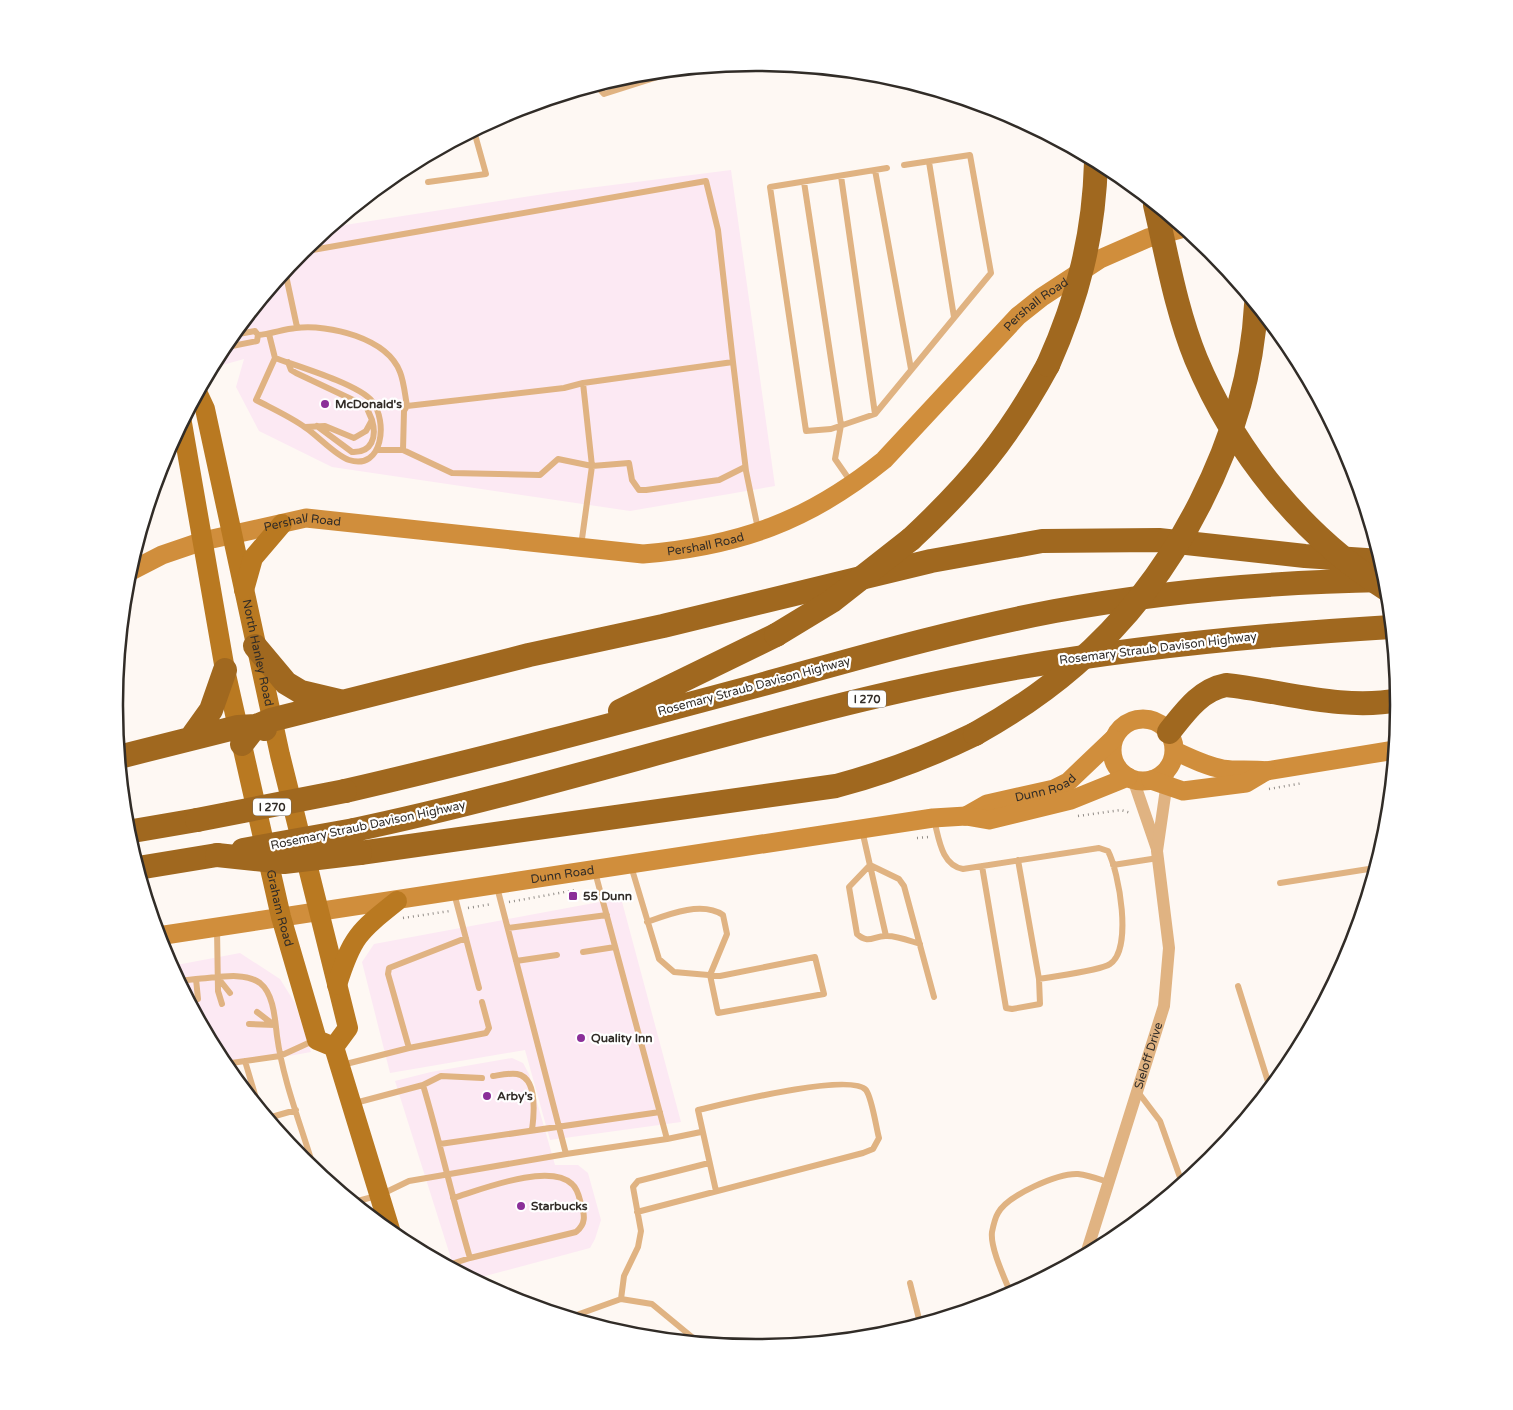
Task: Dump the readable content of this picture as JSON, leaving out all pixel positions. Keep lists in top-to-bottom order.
{
  "streets": {
    "highway": ["Rosemary Straub Davison Highway", "I 270"],
    "main road": ["North Hanley Road", "Graham Road"],
    "street": ["Pershall Road", "Dunn Road", "Sieloff Drive"]
  },
  "crossings": [
    ["Pershall Road", "North Hanley Road"],
    ["North Hanley Road", "Dunn Road"],
    ["North Hanley Road", "Graham Road"],
    ["Dunn Road", "Graham Road"],
    ["Dunn Road", "Sieloff Drive"]
  ],
  "places": {
    "other": [
      "McDonald's",
      "Quality Inn",
      "Arby's",
      "Starbucks"
    ],
    "transit": ["55 Dunn"]
  }
}
